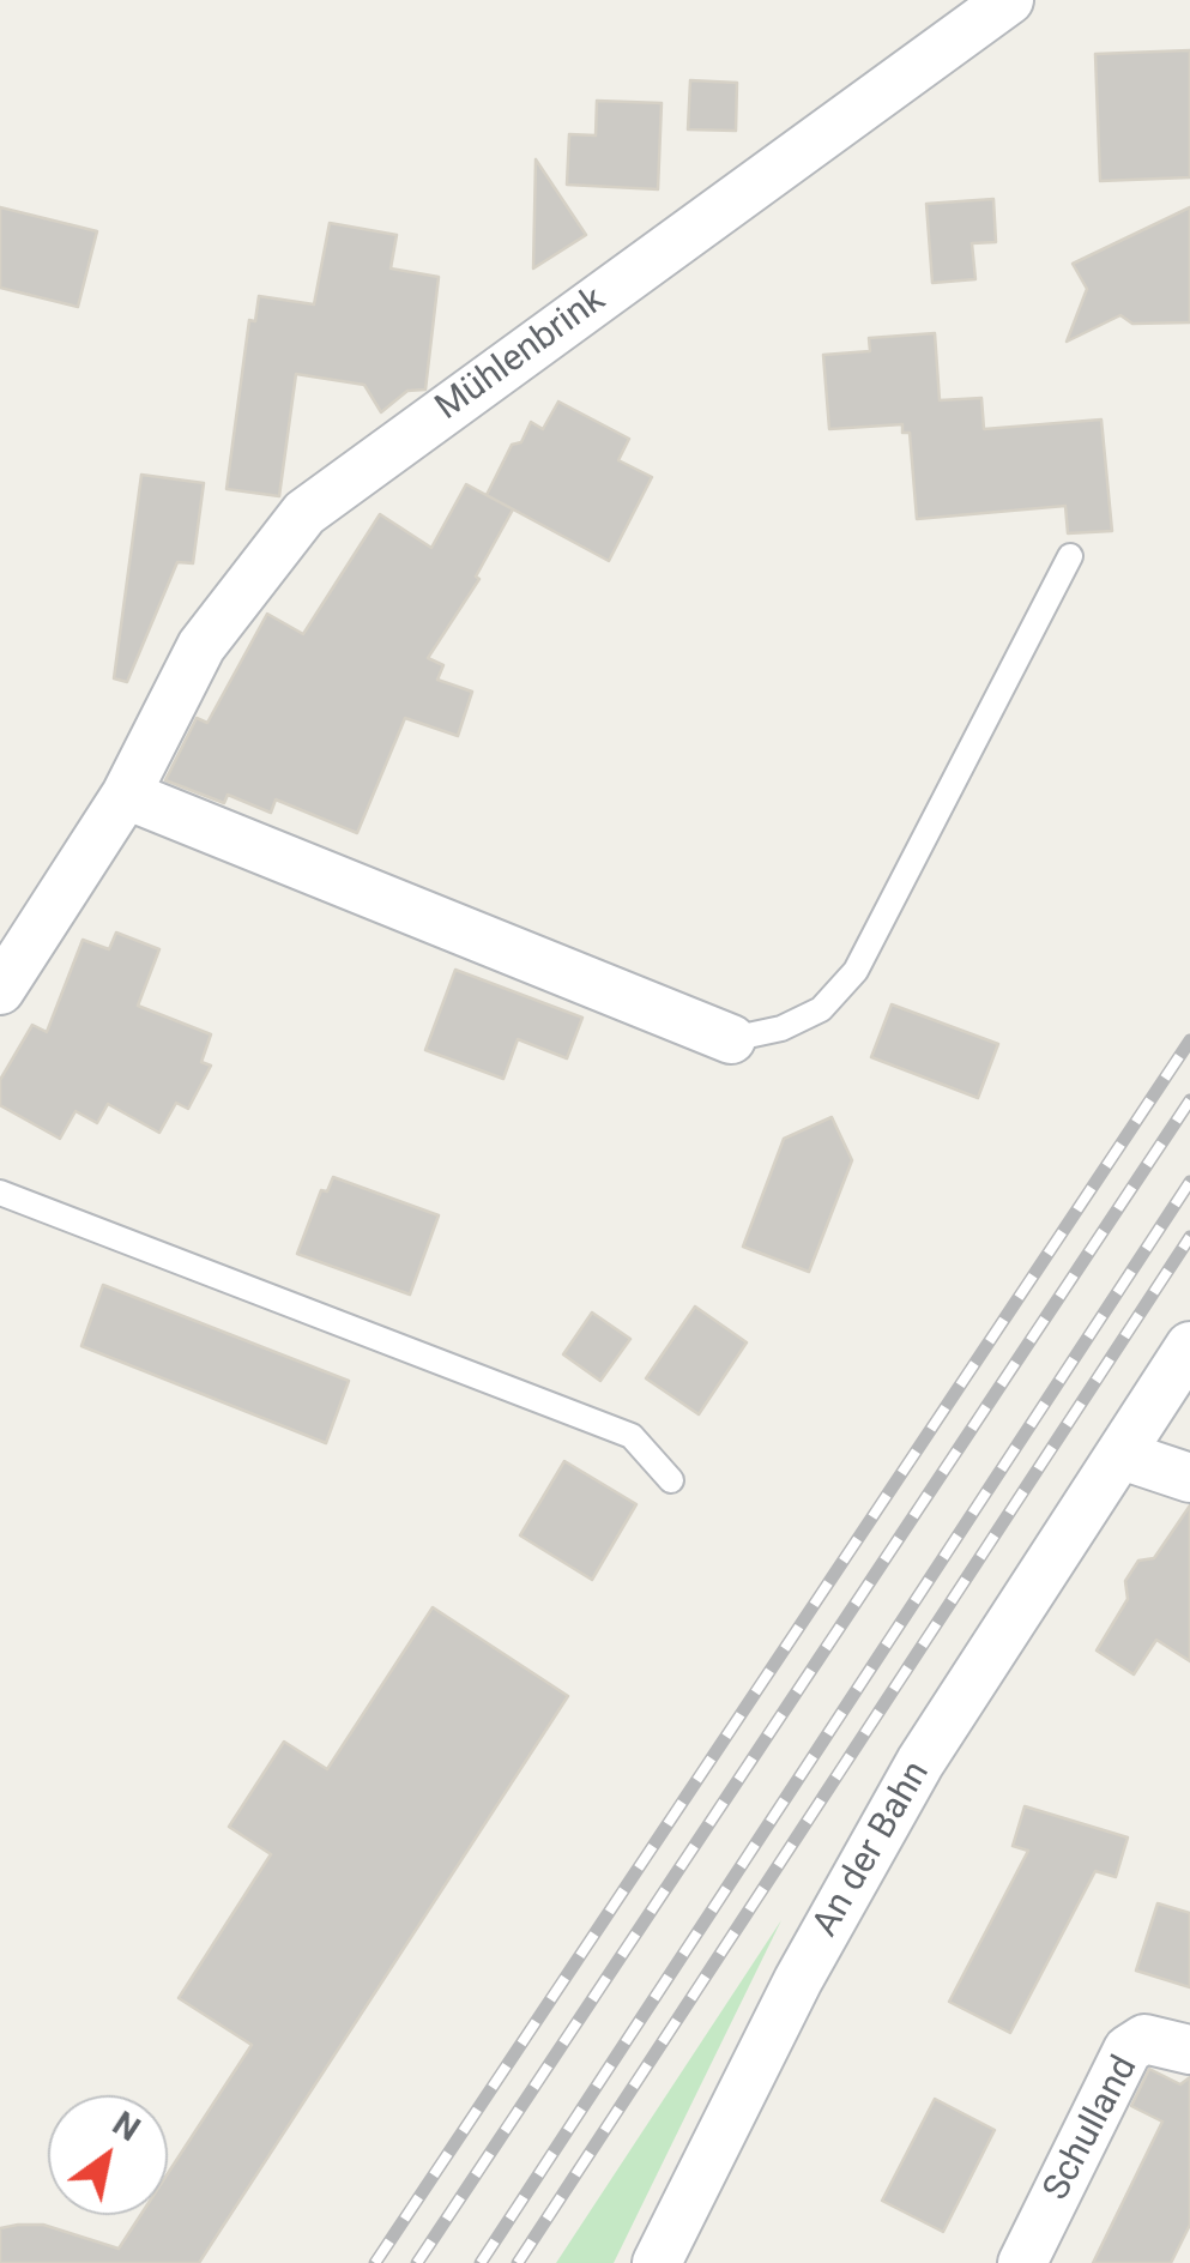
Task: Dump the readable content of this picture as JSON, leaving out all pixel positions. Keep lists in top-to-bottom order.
{
  "streets": {
    "street": ["Mühlenbrink", "An der Bahn", "Schulland"]
  },
  "north": "top right"
}
